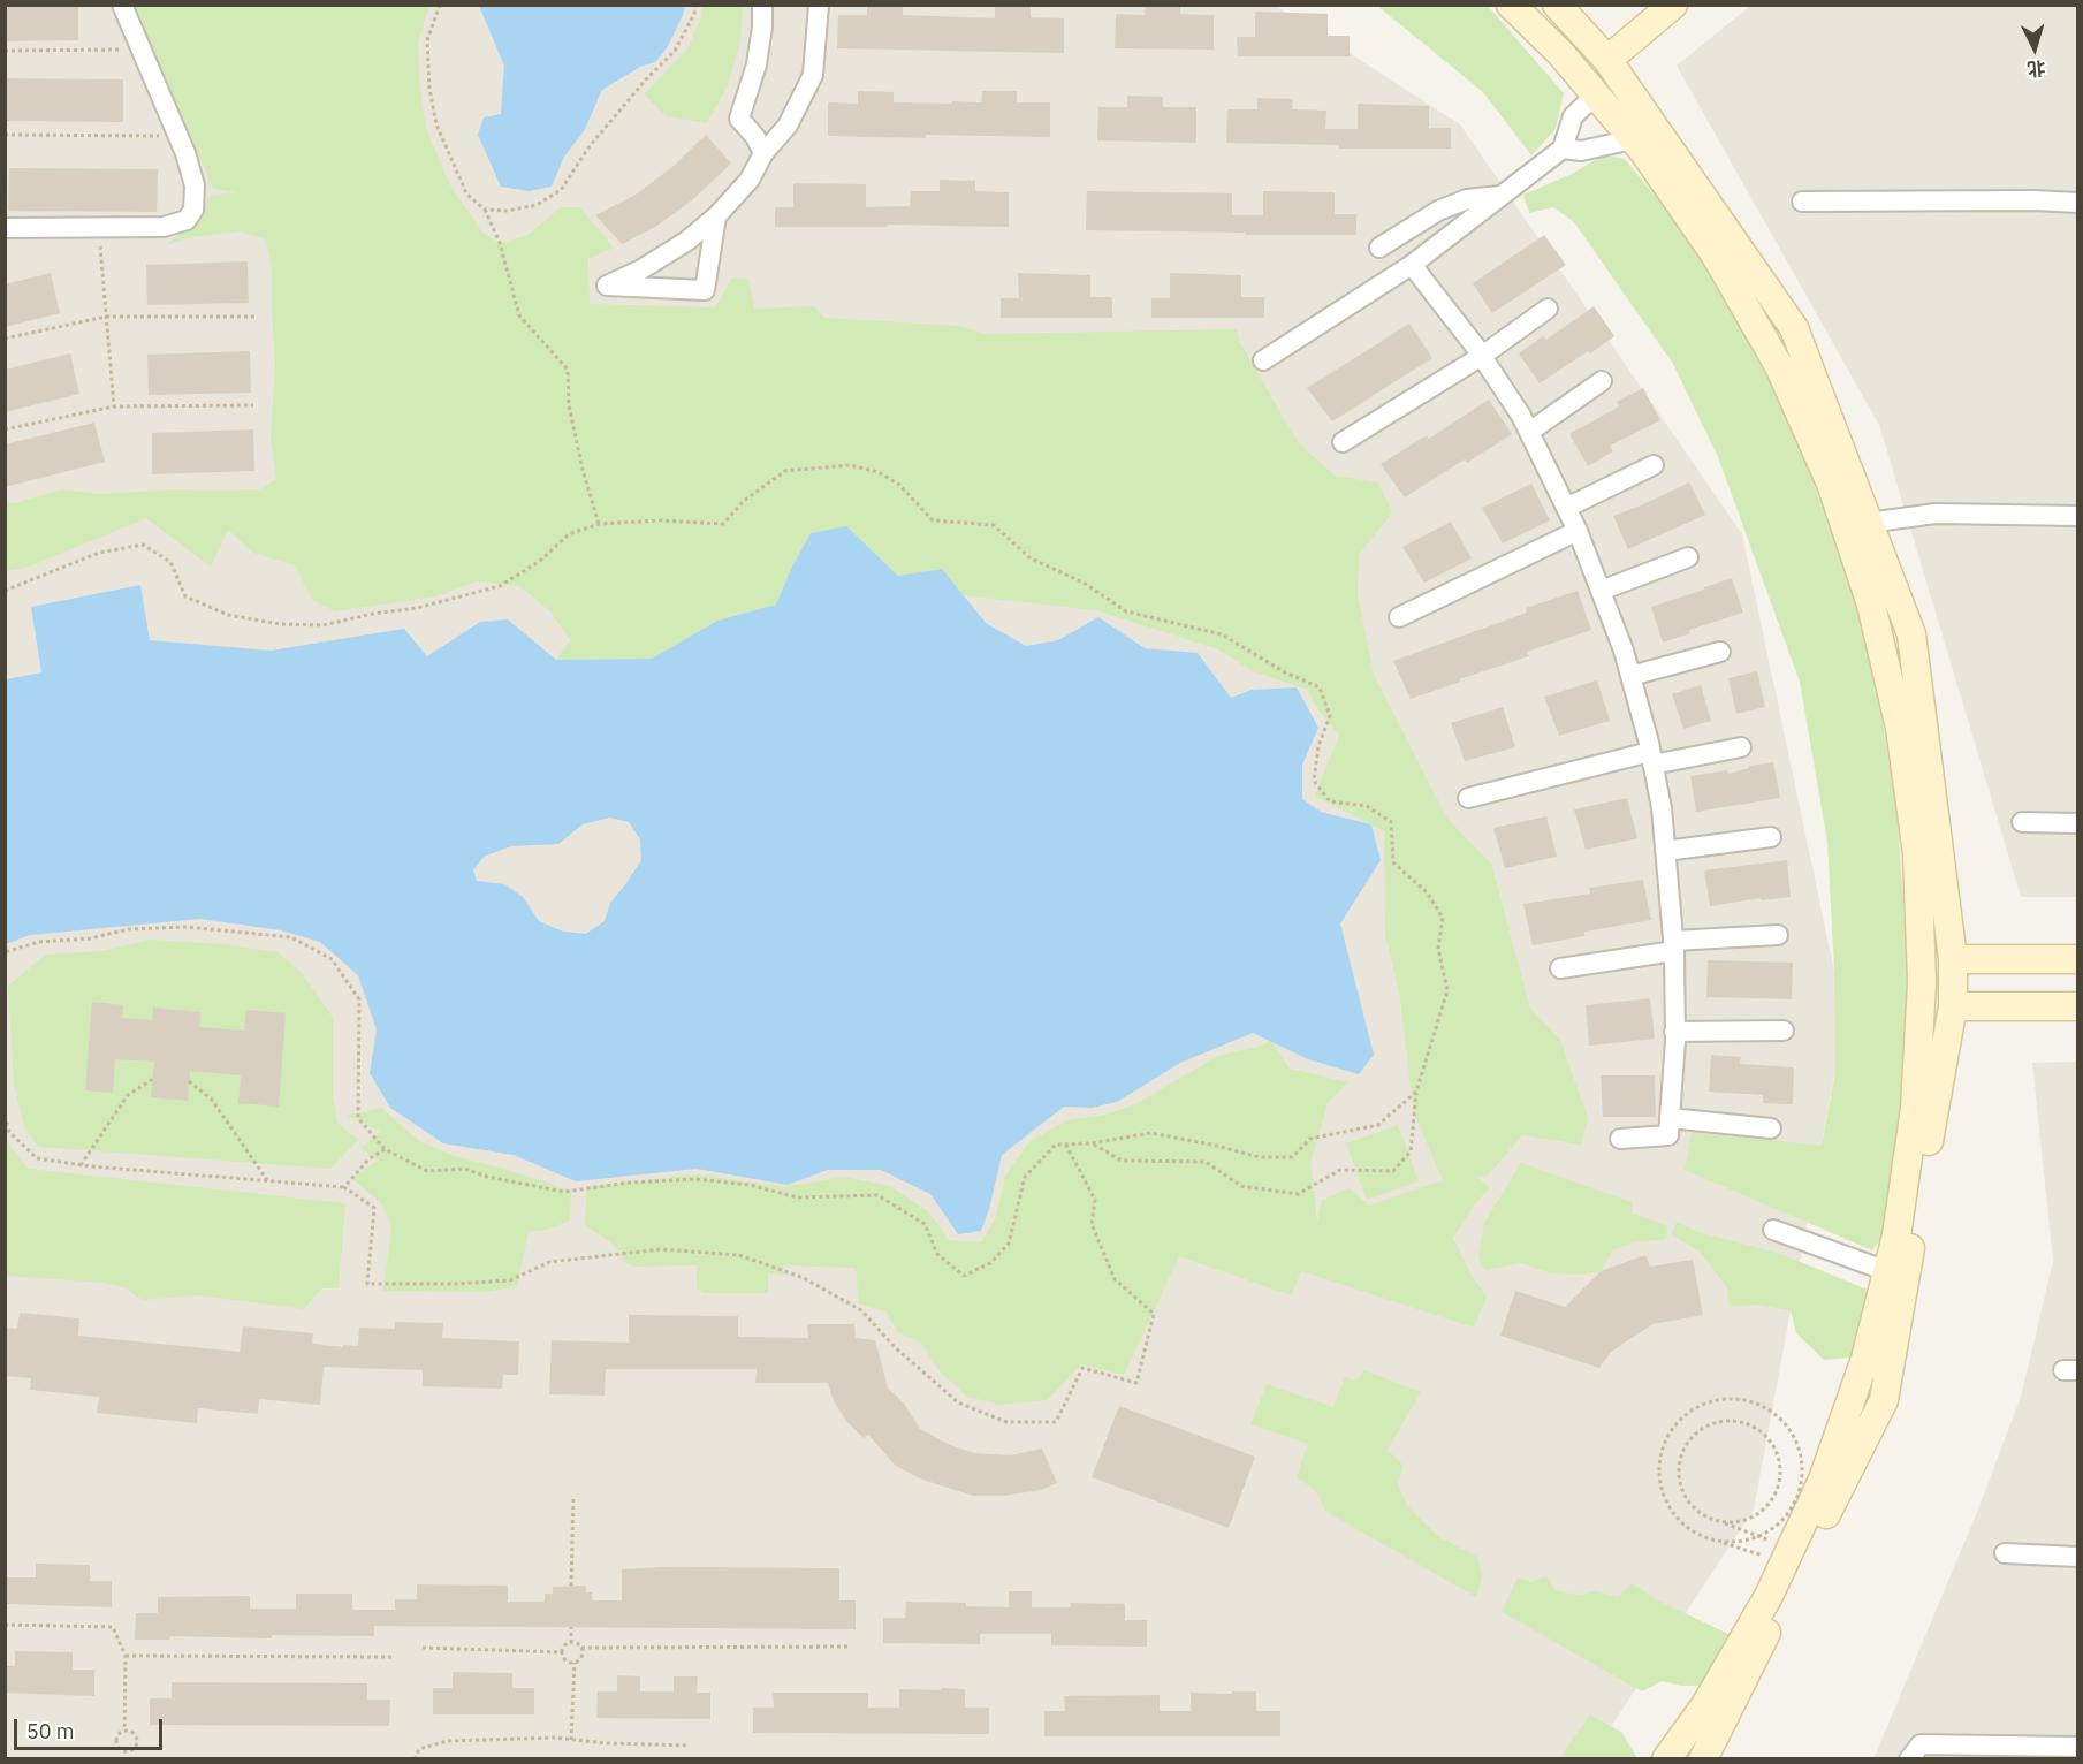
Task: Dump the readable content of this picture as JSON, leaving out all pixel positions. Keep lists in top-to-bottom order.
{
  "scale_bar": "50 m",
  "north": "bottom"
}
